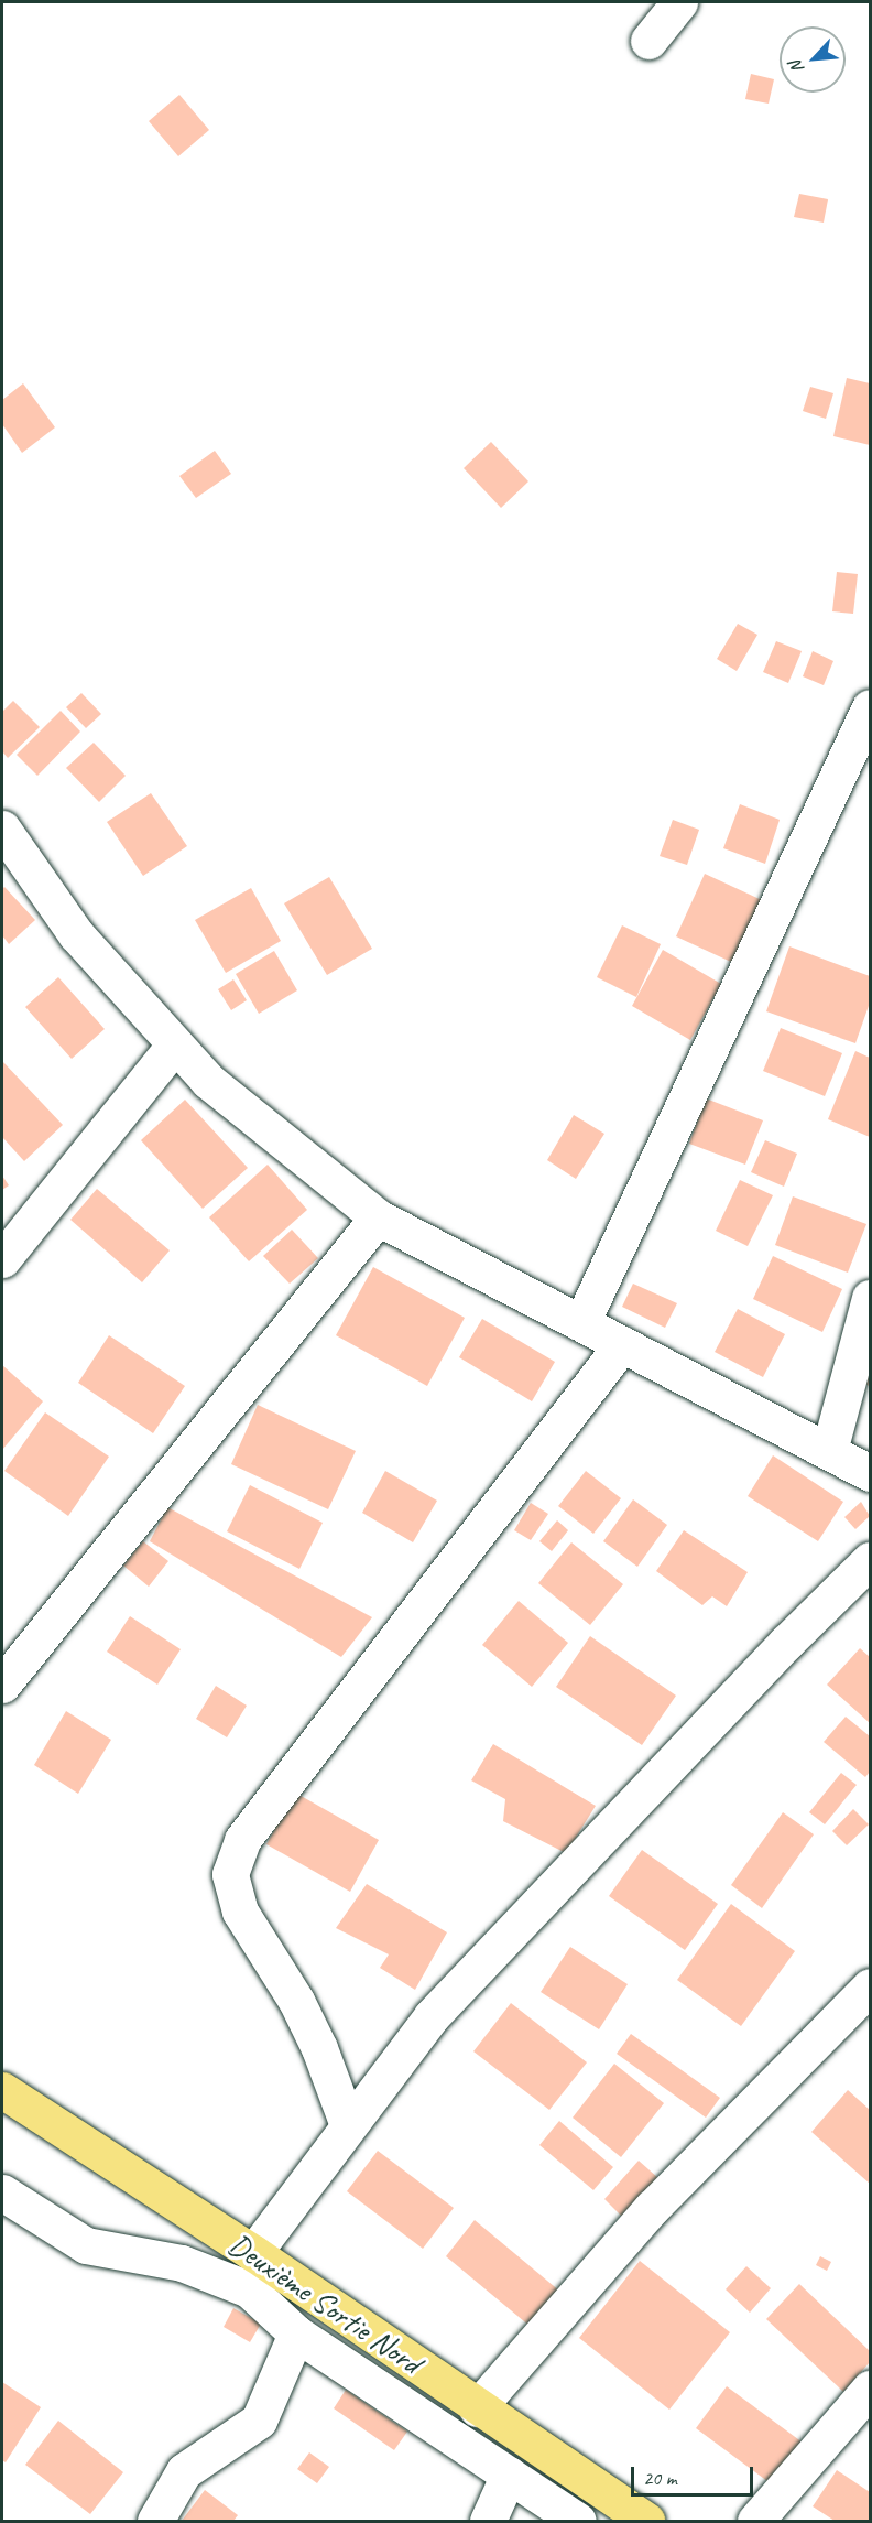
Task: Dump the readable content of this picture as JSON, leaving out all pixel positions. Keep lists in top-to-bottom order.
{
  "streets": {
    "main road": ["Deuxième Sortie Nord"]
  },
  "scale_bar": "20 m",
  "north": "bottom left"
}
